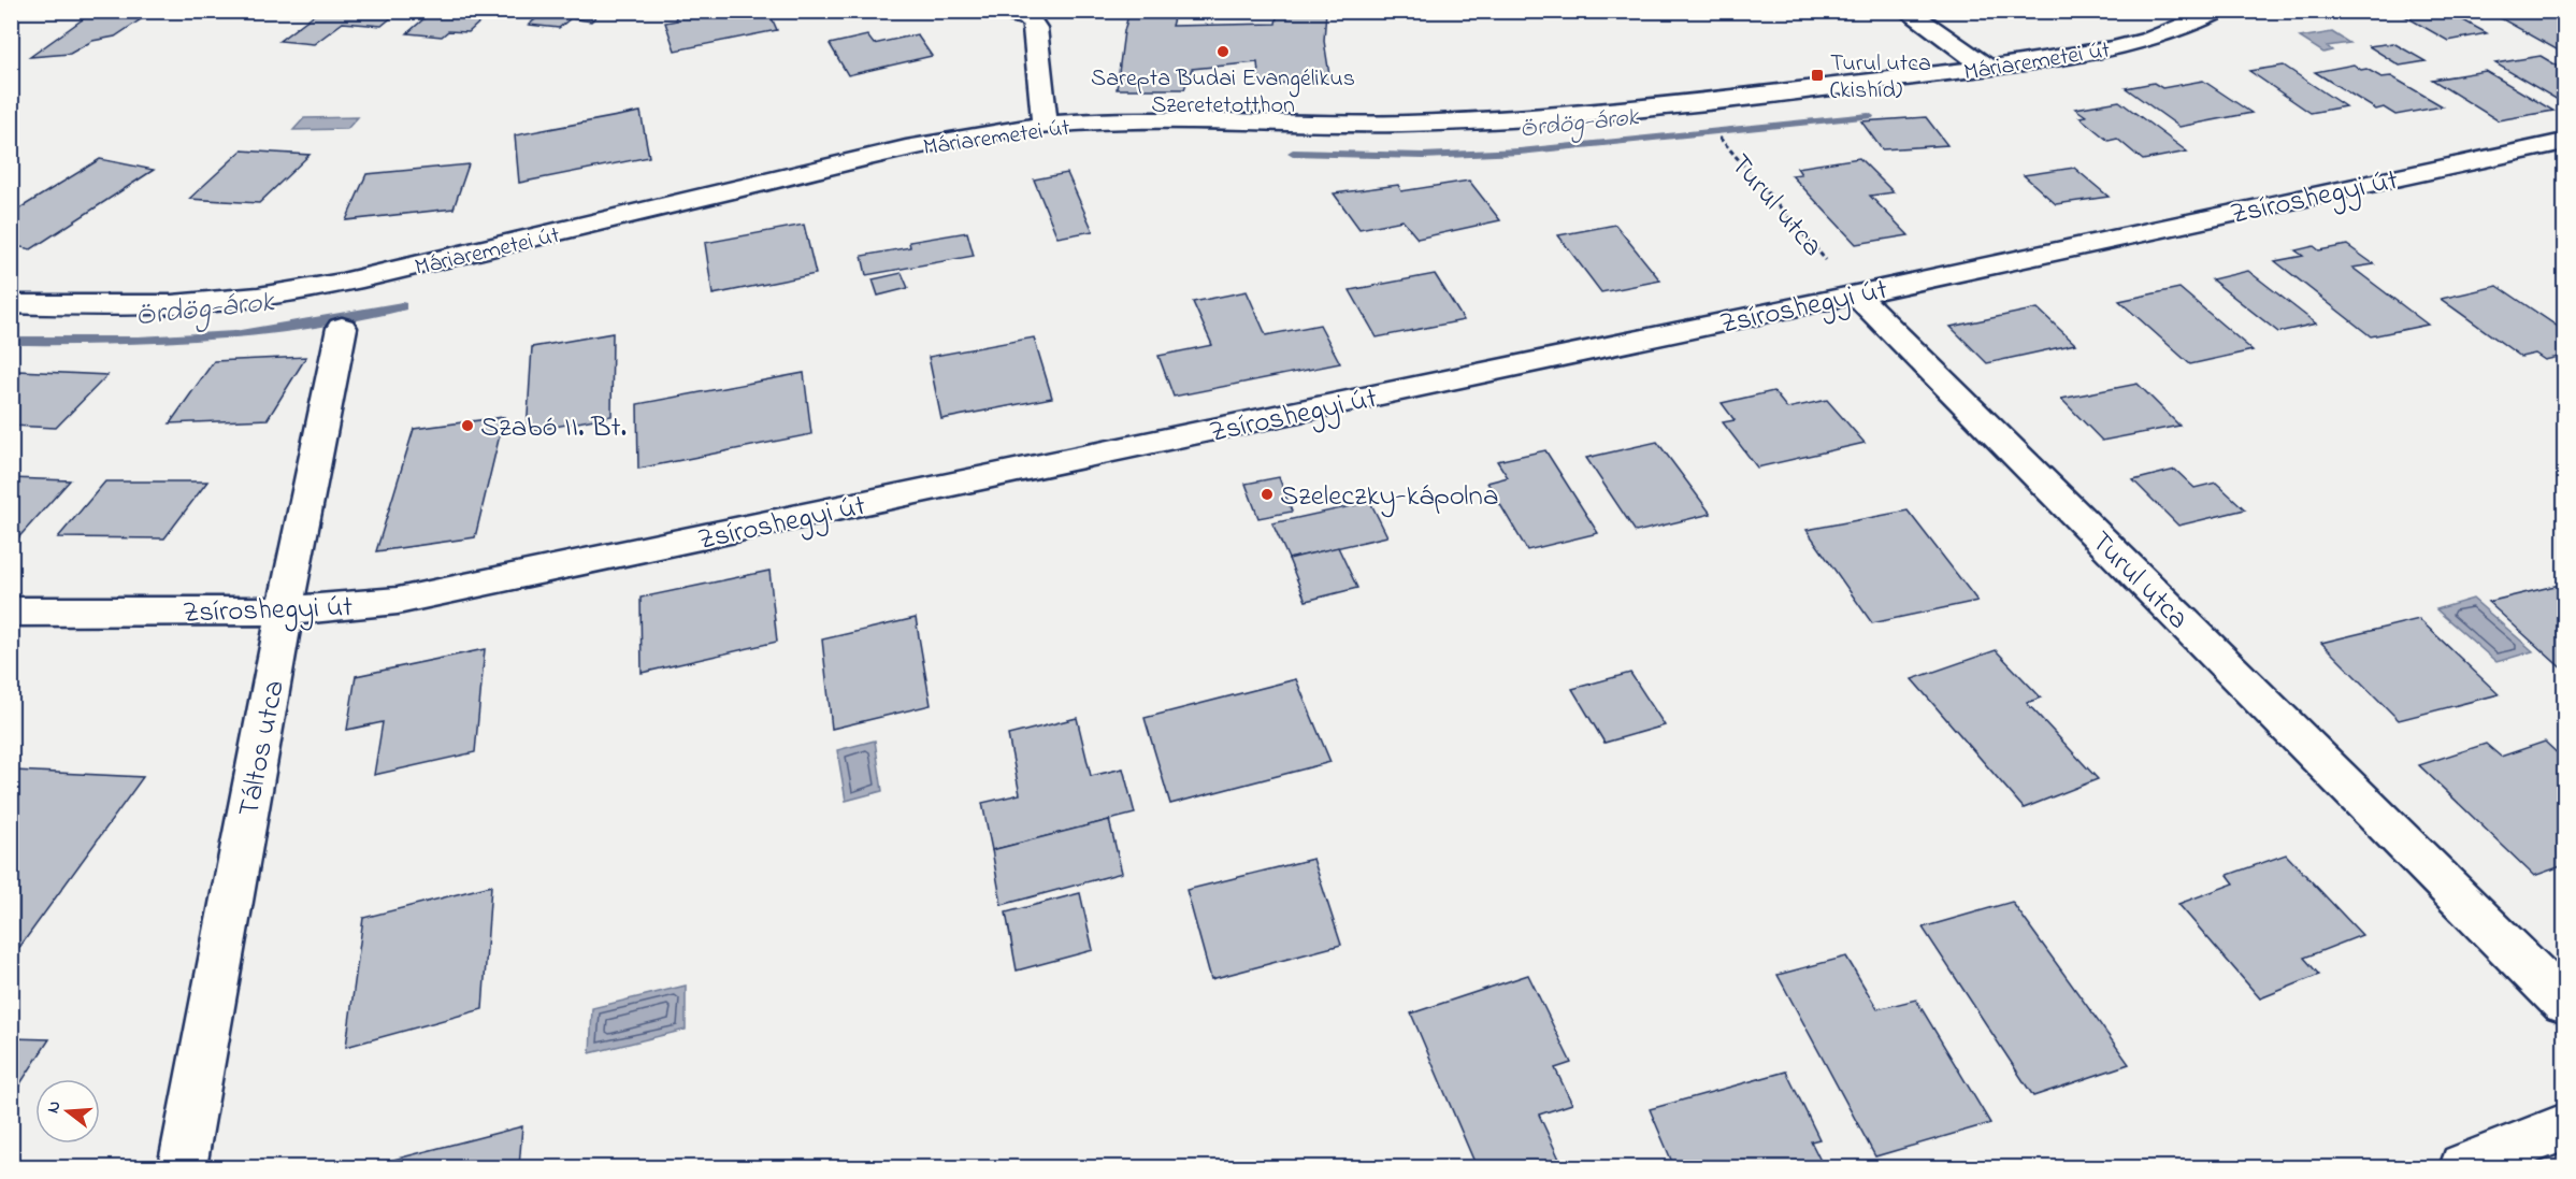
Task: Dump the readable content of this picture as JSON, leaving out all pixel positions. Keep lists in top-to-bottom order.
{
  "streets": {
    "street": [
      "Máriaremetei út",
      "Zsíroshegyi út",
      "Turul utca",
      "Táltos utca"
    ]
  },
  "crossings": [
    ["Zsíroshegyi út", "Turul utca"],
    ["Zsíroshegyi út", "Táltos utca"]
  ],
  "water": ["Ördög-árok"],
  "places": {
    "other": ["Sarepta Budai Evangélikus Szeretetotthon", "Szabó II. Bt.", "Szeleczky-kápolna"],
    "transit": ["Turul utca (kishíd)"]
  },
  "north": "left"
}
